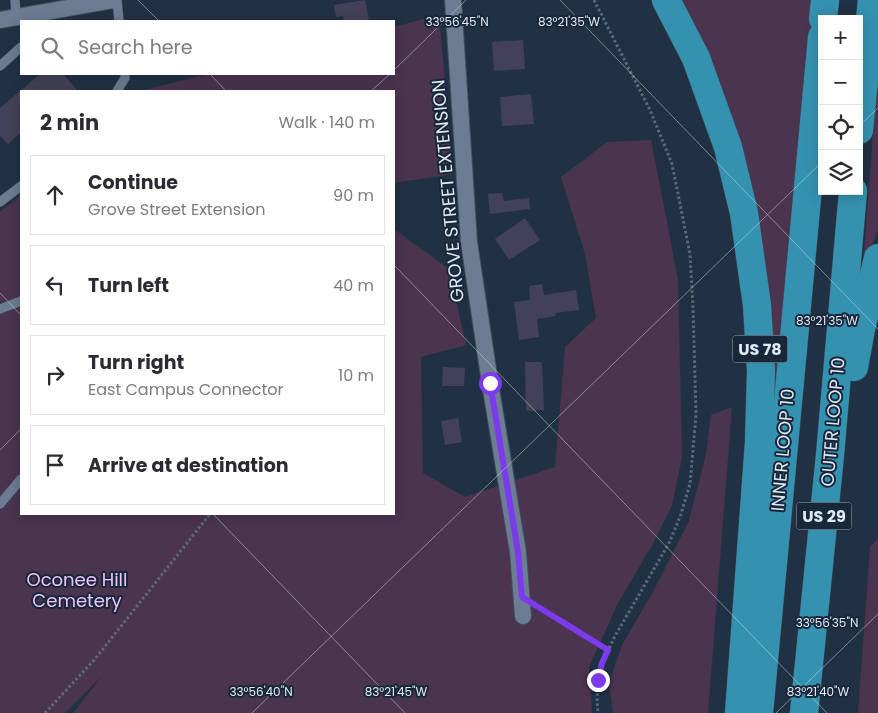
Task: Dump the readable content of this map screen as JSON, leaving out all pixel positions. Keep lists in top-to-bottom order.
{
  "streets": {
    "highway": [
      "US 78",
      "OUTER LOOP 10",
      "INNER LOOP 10",
      "US 29"
    ],
    "street": ["GROVE STREET EXTENSION"]
  },
  "parks": ["Oconee Hill Cemetery"],
  "page": {
    "map_buttons": ["+", "−"],
    "search": "Search here",
    "heading": ["2 min", "Walk · 140 m"],
    "list": [
      ["Continue", "Grove Street Extension", "90 m"],
      ["Turn left", "40 m"],
      ["Turn right", "East Campus Connector", "10 m"],
      "Arrive at destination"
    ]
  },
  "coordinates": [
    "33°56'45\"N",
    "83°21'35\"W",
    "33°56'35\"N",
    "83°21'45\"W",
    "83°21'40\"W",
    "33°56'40\"N"
  ]
}
